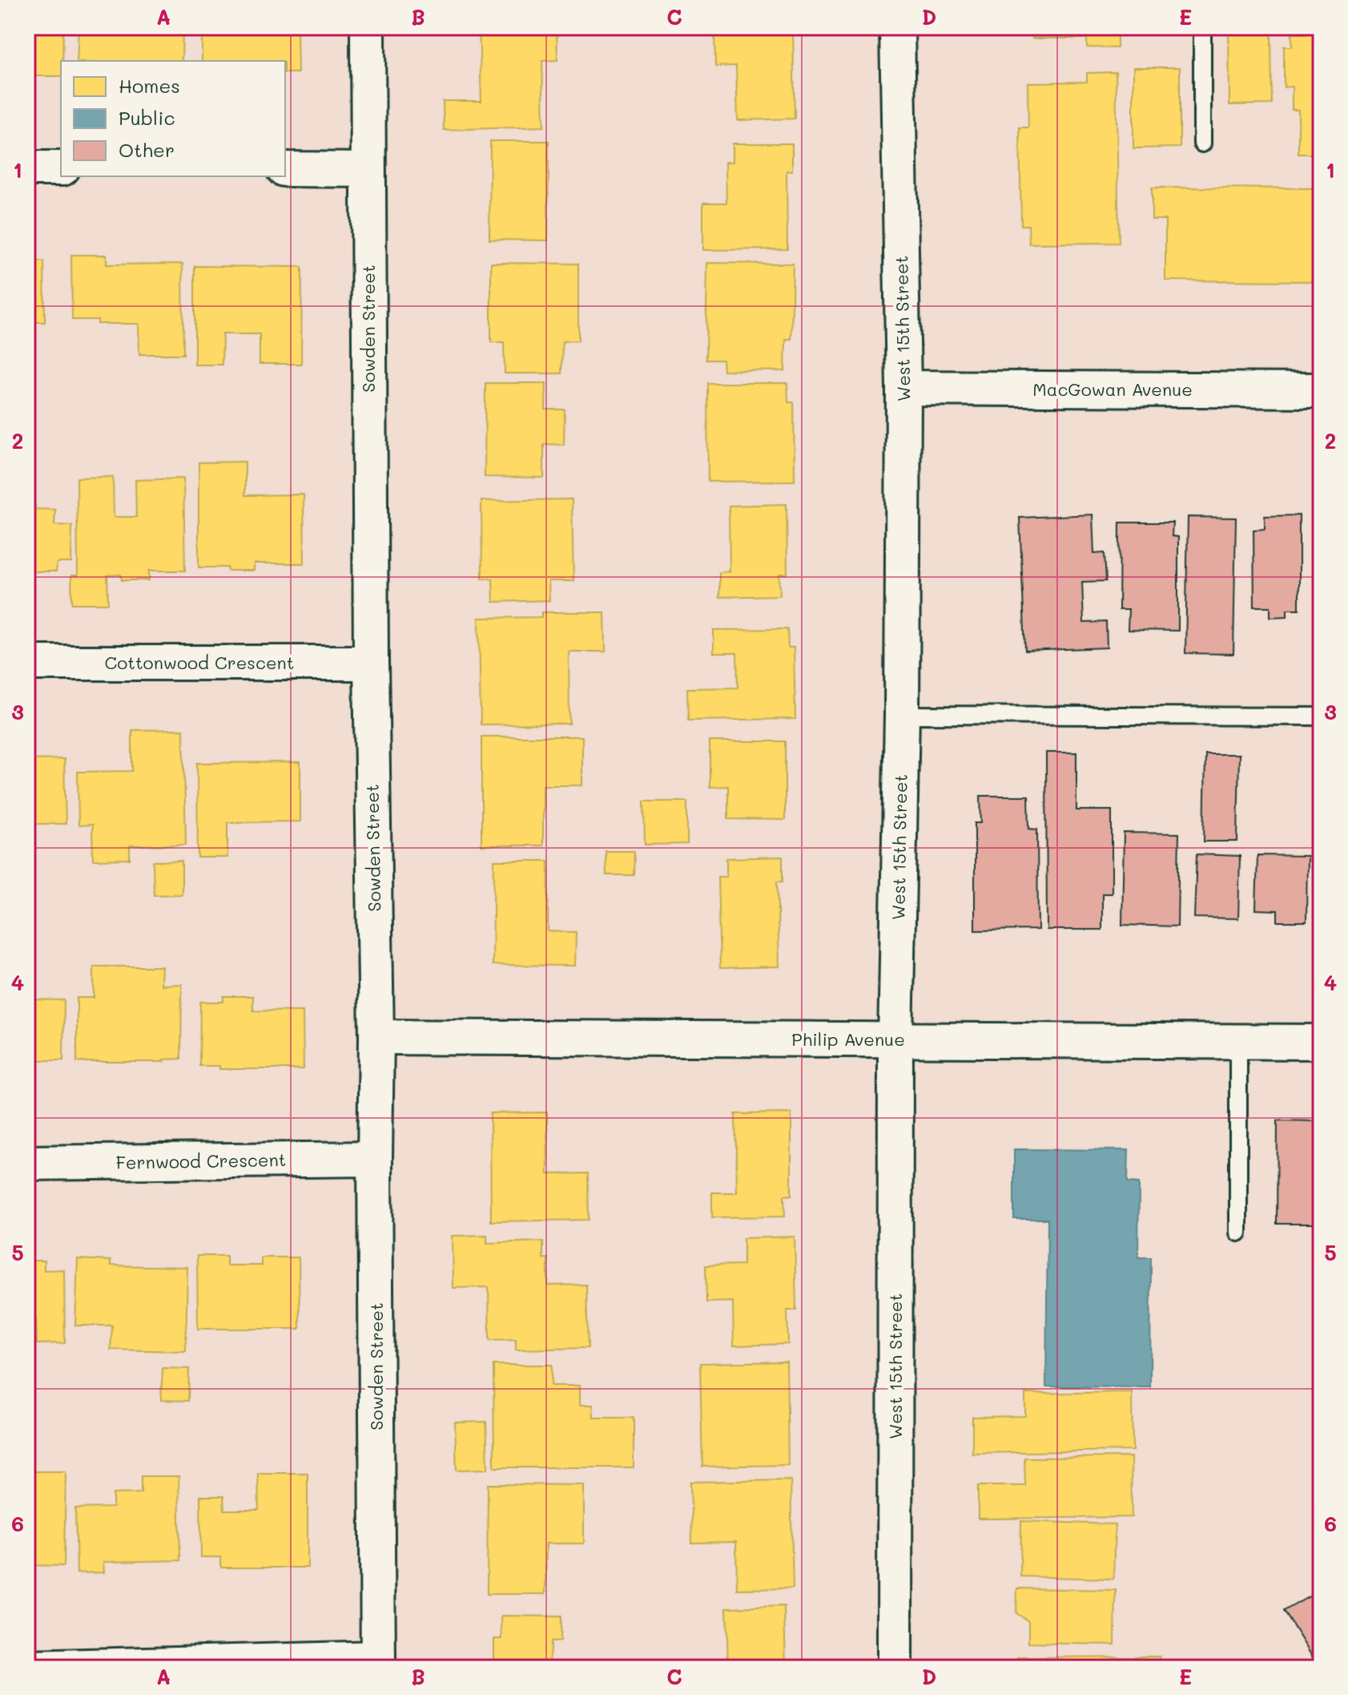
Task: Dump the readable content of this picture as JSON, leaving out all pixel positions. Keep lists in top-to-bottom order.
{
  "streets": {
    "street": [
      "Sowden Street",
      "West 15th Street",
      "MacGowan Avenue",
      "Cottonwood Crescent",
      "Philip Avenue",
      "Fernwood Crescent"
    ]
  },
  "crossings": [
    ["Sowden Street", "Cottonwood Crescent"],
    ["Sowden Street", "Philip Avenue"],
    ["Sowden Street", "Fernwood Crescent"],
    ["West 15th Street", "MacGowan Avenue"],
    ["West 15th Street", "Philip Avenue"]
  ],
  "legend": ["Homes", "Public", "Other"],
  "grid": {
    "columns": [
      "A",
      "B",
      "C",
      "D",
      "E"
    ],
    "rows": [
      "1",
      "2",
      "3",
      "4",
      "5",
      "6"
    ]
  }
}
